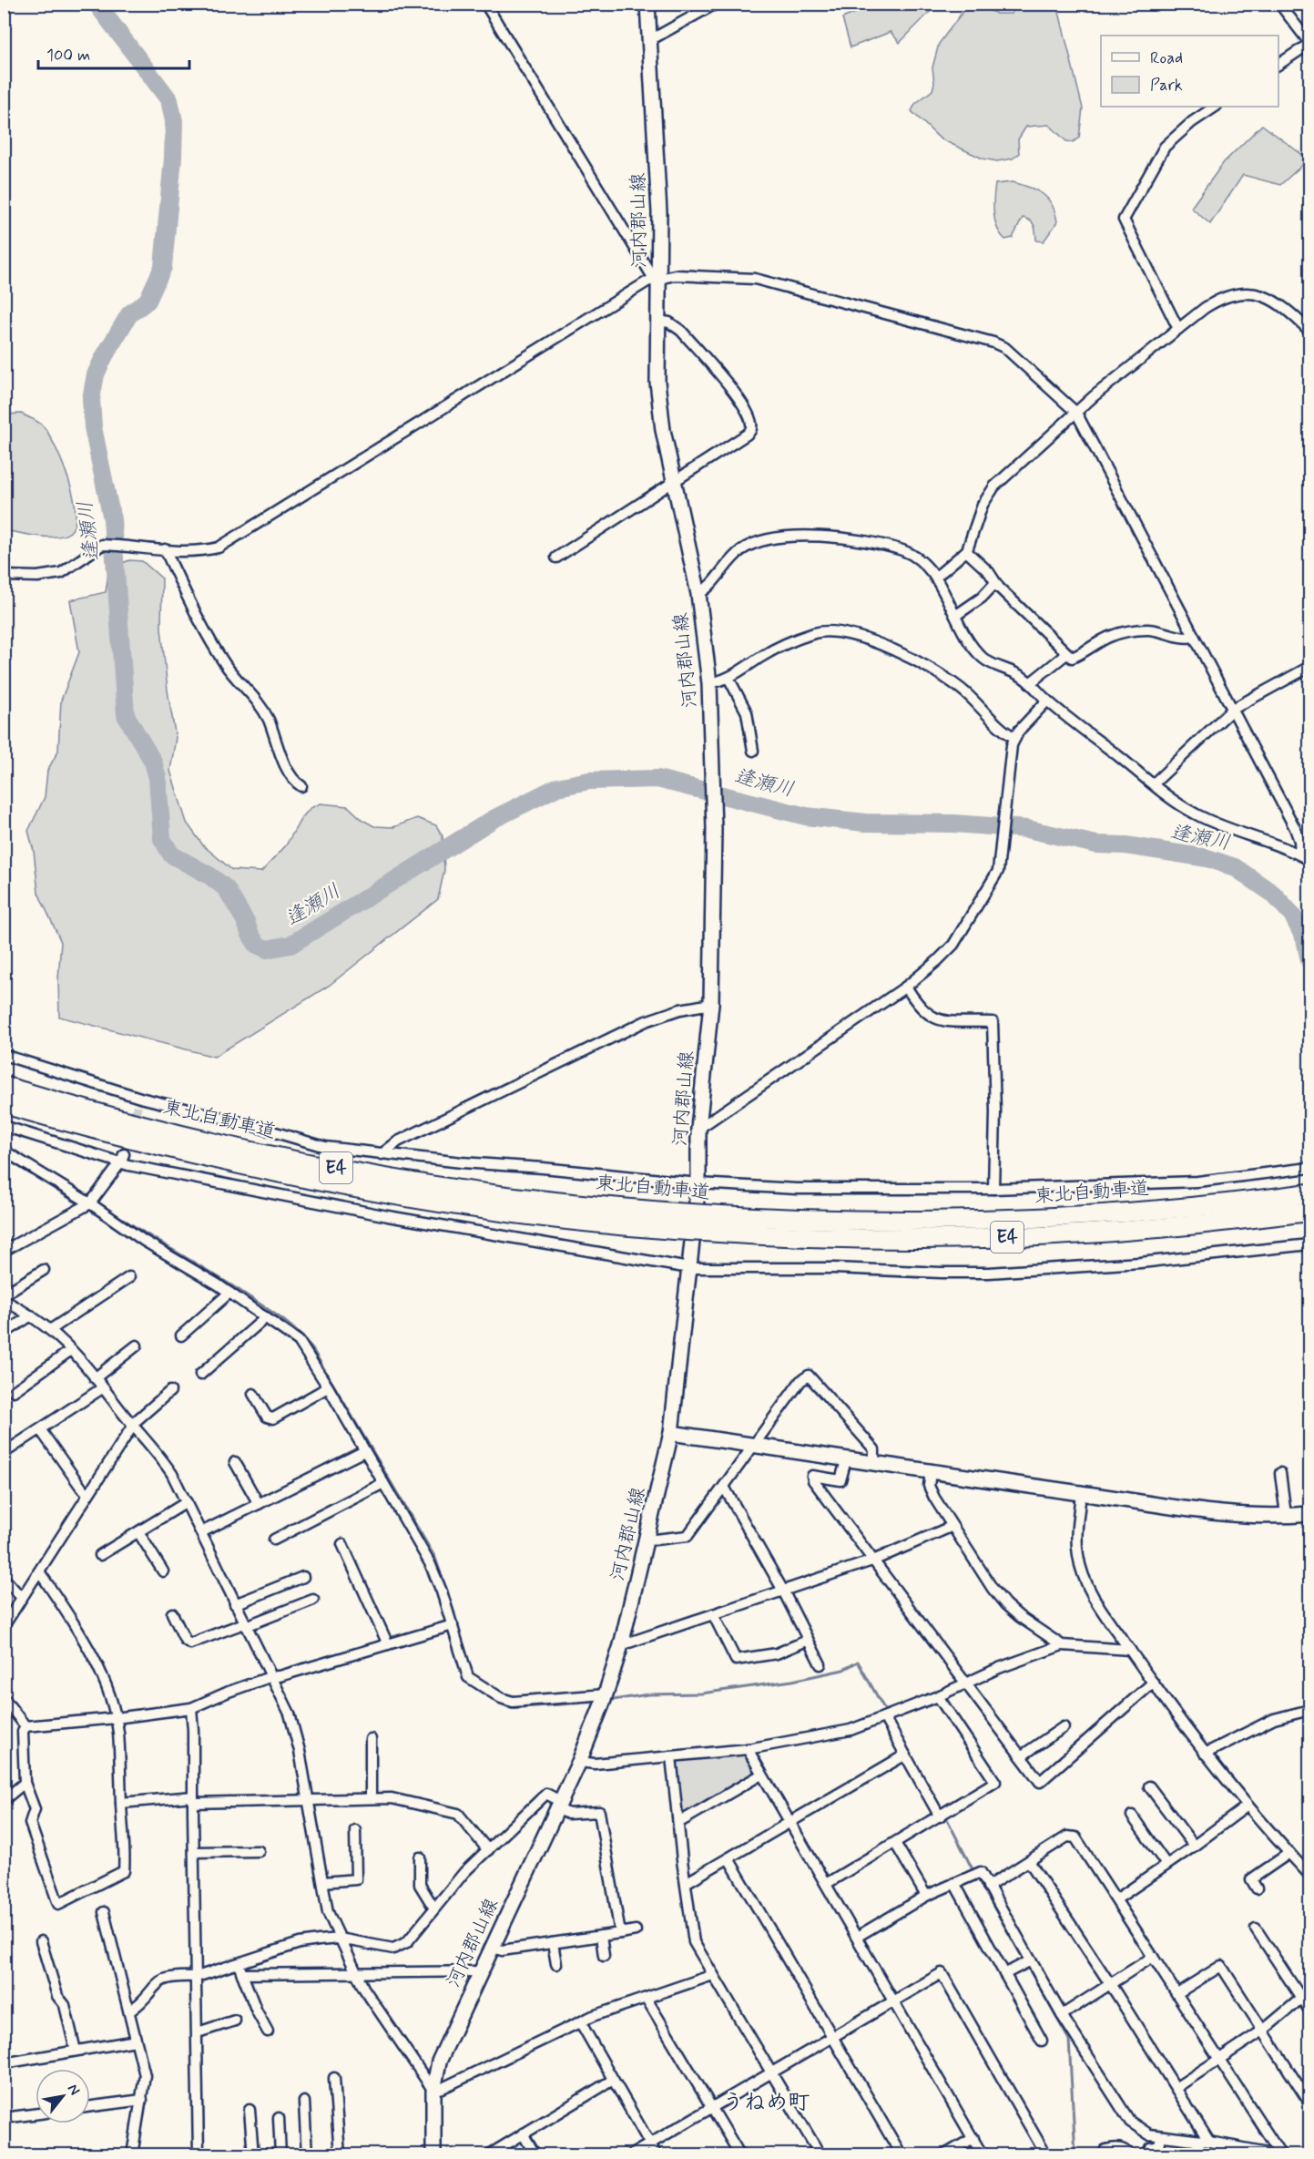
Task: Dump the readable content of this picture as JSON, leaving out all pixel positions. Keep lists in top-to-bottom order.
{
  "streets": {
    "highway": ["東北自動車道", "E4"],
    "main road": ["河内郡山線"]
  },
  "districts": ["うねめ町"],
  "water": ["逢瀬川"],
  "legend": ["Road", "Park"],
  "scale_bar": "100 m",
  "north": "top right"
}
